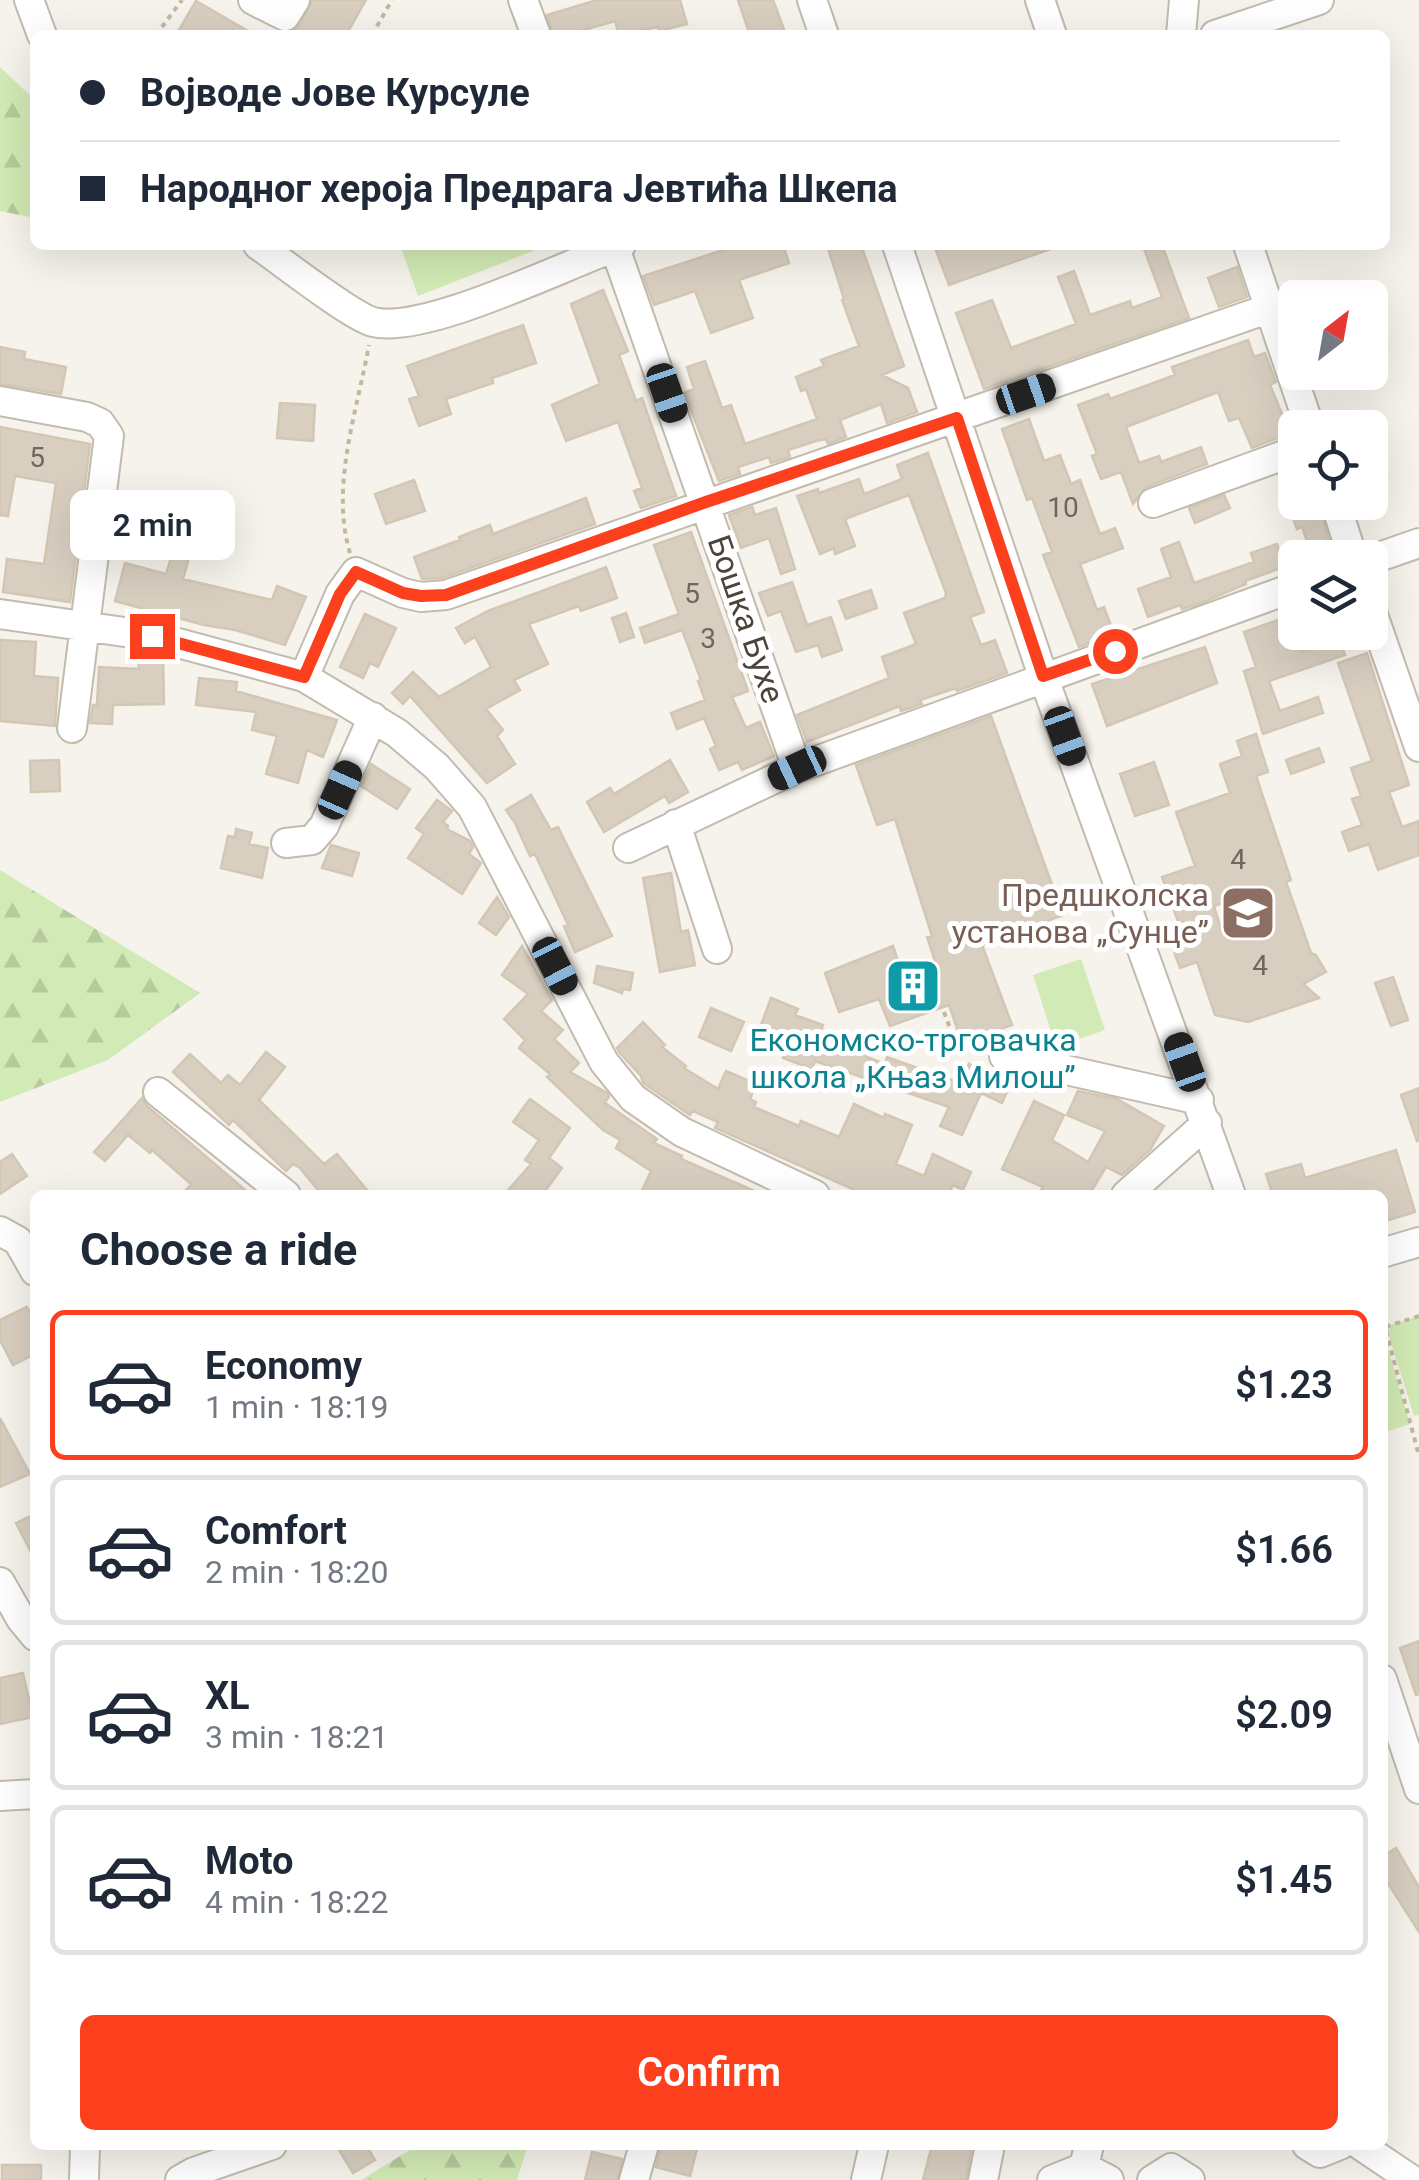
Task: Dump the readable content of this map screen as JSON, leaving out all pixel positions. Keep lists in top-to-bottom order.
{
  "streets": {
    "street": ["Бошка Бухе"]
  },
  "places": {
    "school or university": ["Предшколска установа „Сунце”"],
    "building": ["Економско-трговачка школа „Књаз Милош”"]
  },
  "house_numbers": [
    "5",
    "10",
    "5",
    "3",
    "4",
    "4"
  ],
  "north": "top right",
  "page": {
    "banner": ["Војводе Јове Курсуле", "Народног хероја Предрага Јевтића Шкепа"],
    "bubble": "2 min",
    "heading": "Choose a ride",
    "list": [
      {
        "name": "Economy",
        "note": "1 min · 18:19",
        "value": "$1.23"
      },
      {
        "name": "Comfort",
        "note": "2 min · 18:20",
        "value": "$1.66"
      },
      {
        "name": "XL",
        "note": "3 min · 18:21",
        "value": "$2.09"
      },
      {
        "name": "Moto",
        "note": "4 min · 18:22",
        "value": "$1.45"
      }
    ],
    "buttons": "Confirm"
  }
}
